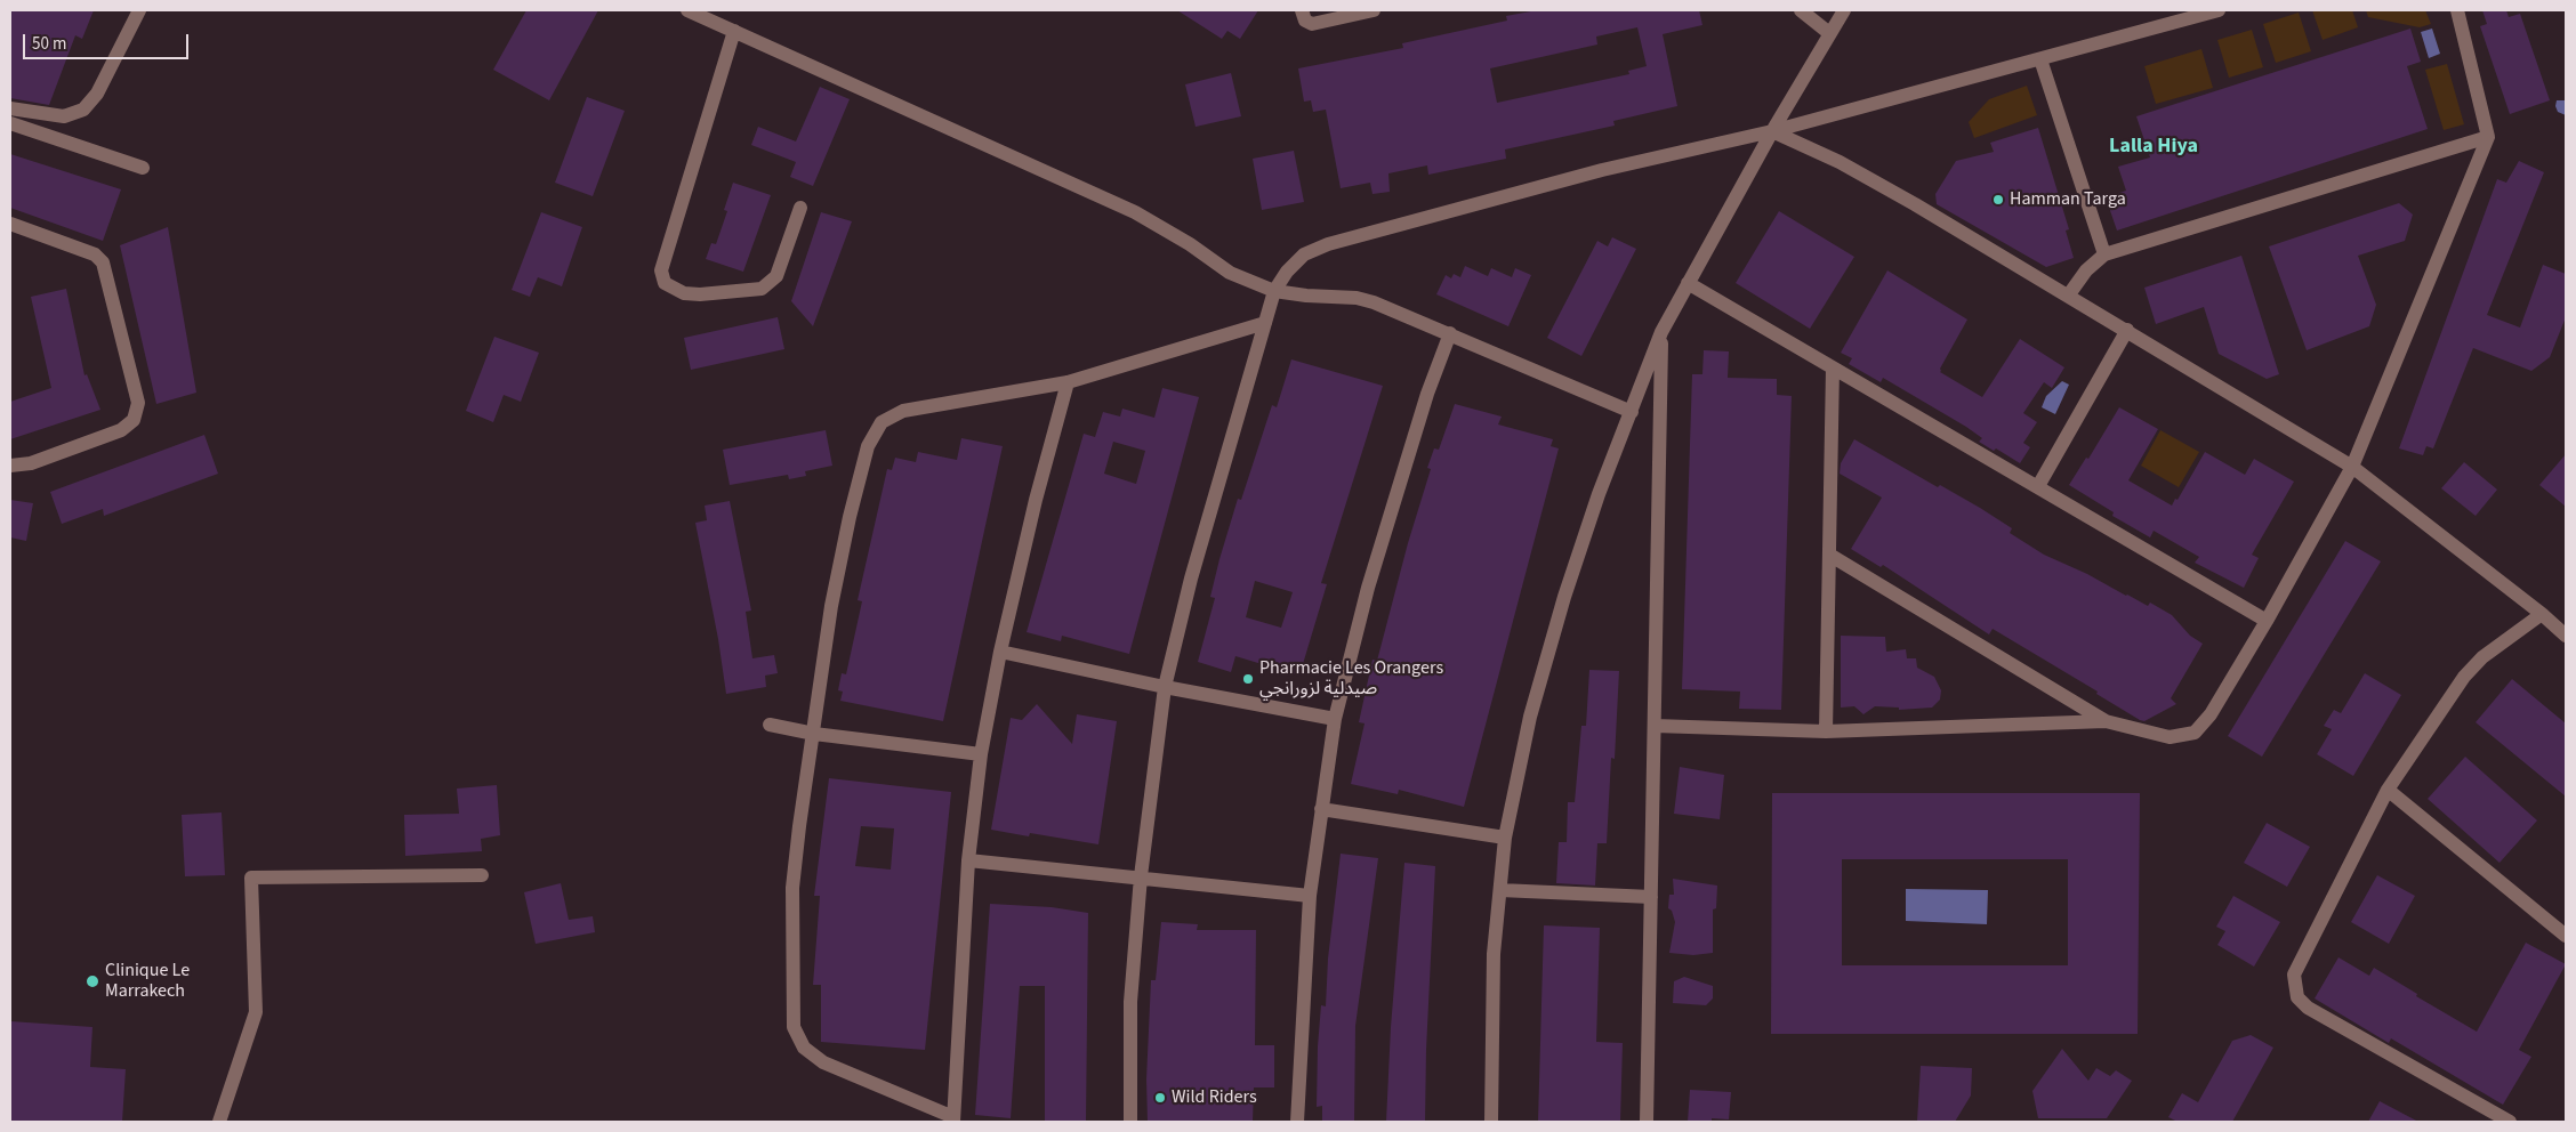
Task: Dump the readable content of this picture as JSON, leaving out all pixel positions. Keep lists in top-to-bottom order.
{
  "districts": ["Lalla Hiya"],
  "places": [
    "Hamman Targa",
    "Pharmacie Les Orangers صيدلية لزورانجي",
    "Clinique Le Marrakech",
    "Wild Riders"
  ],
  "scale_bar": "50 m"
}
